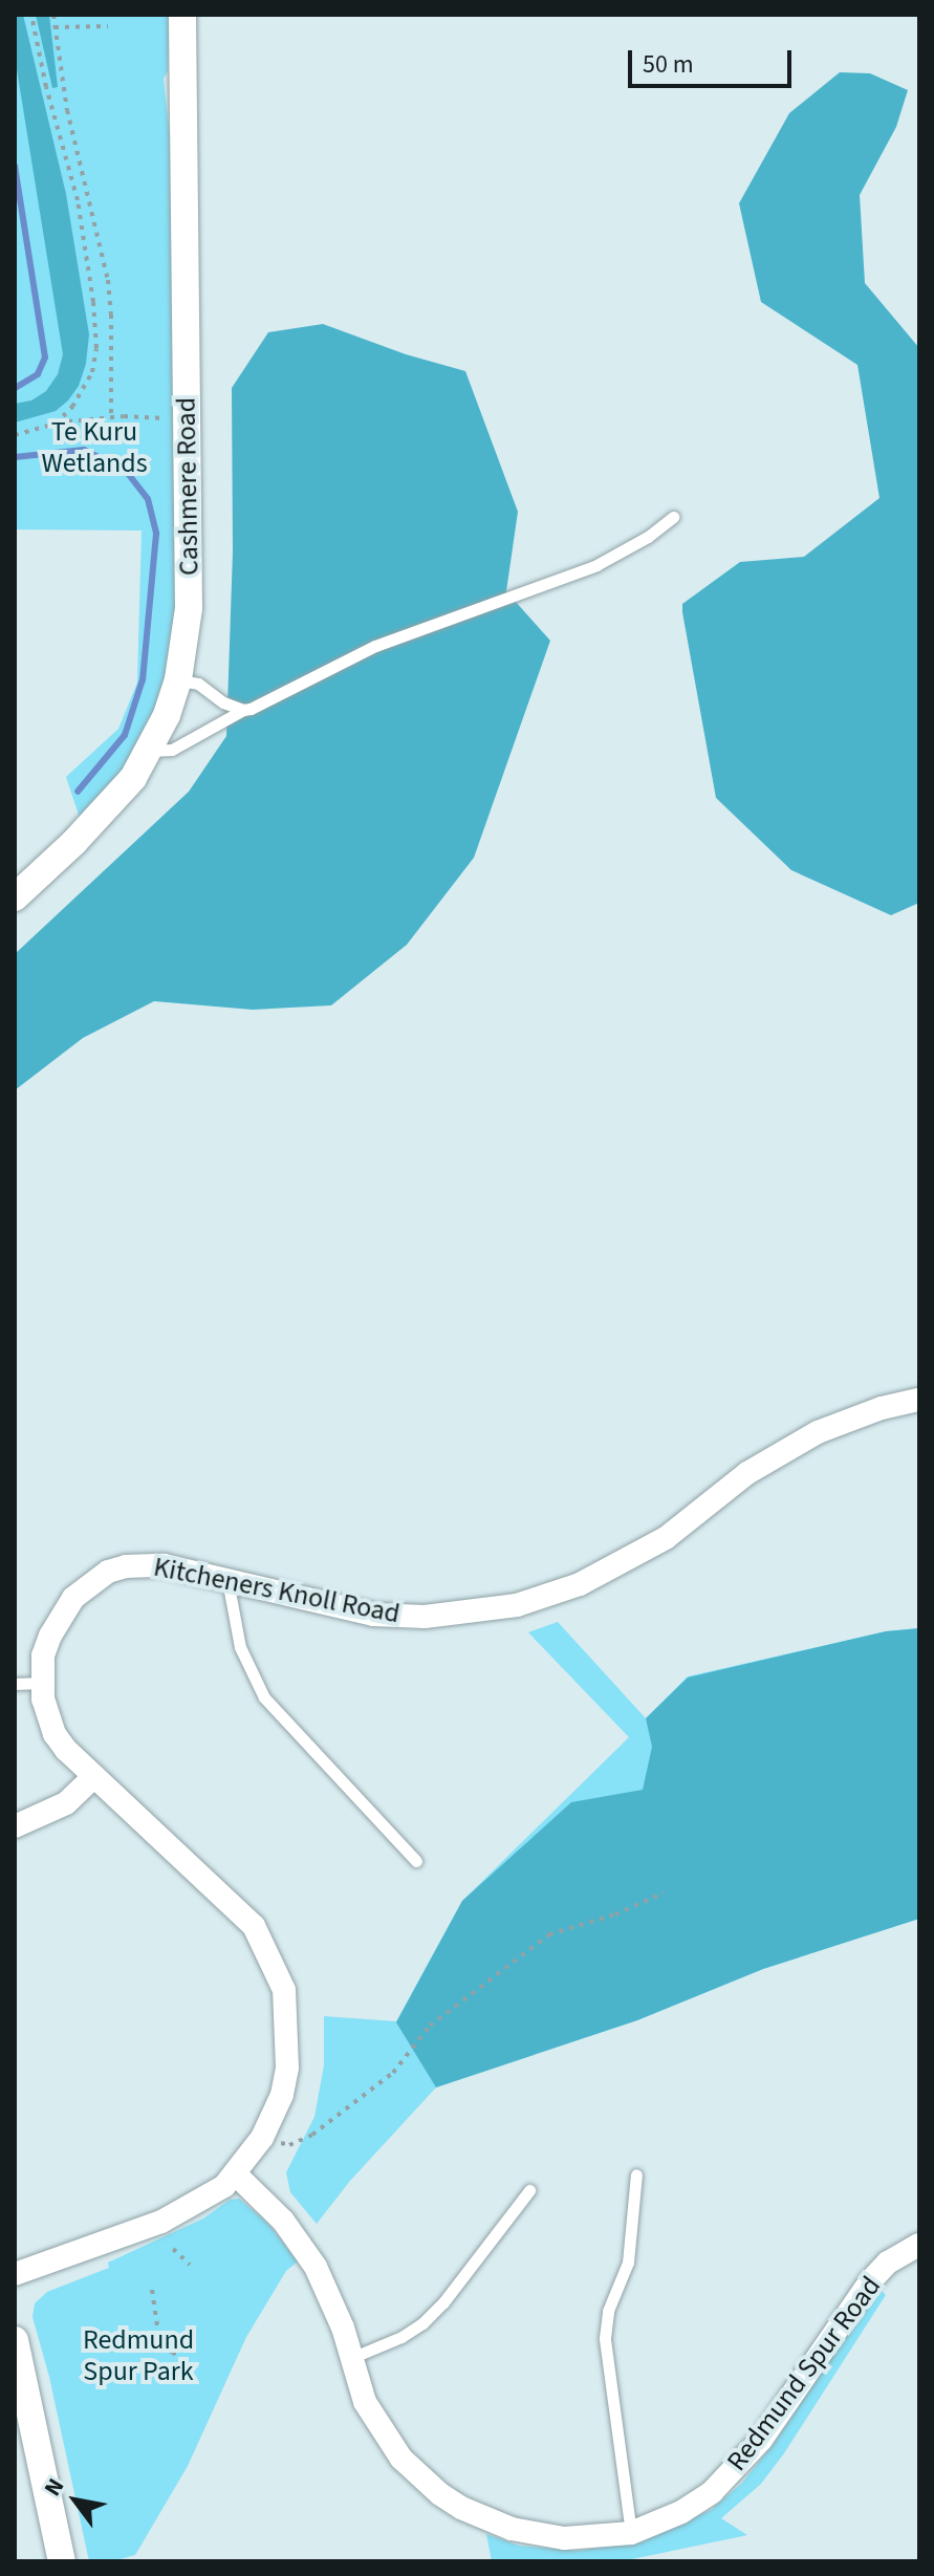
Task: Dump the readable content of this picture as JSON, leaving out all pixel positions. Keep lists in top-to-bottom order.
{
  "streets": {
    "street": ["Cashmere Road", "Kitcheners Knoll Road", "Redmund Spur Road"]
  },
  "crossings": [
    ["Kitcheners Knoll Road", "Redmund Spur Road"]
  ],
  "parks": ["Te Kuru Wetlands", "Redmund Spur Park"],
  "scale_bar": "50 m",
  "north": "top left"
}
